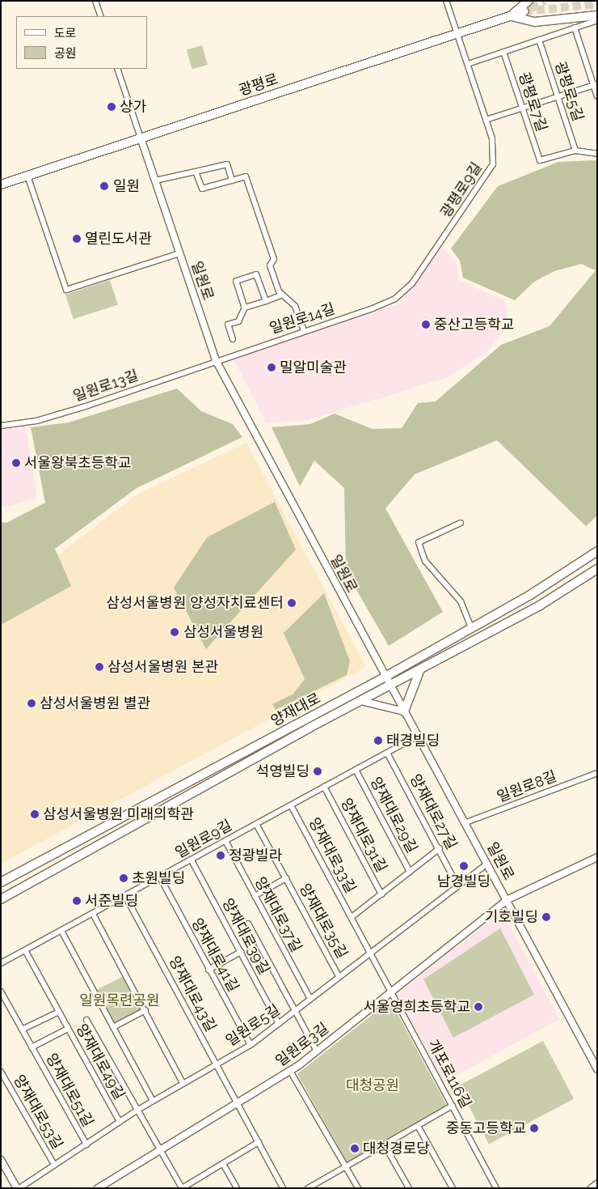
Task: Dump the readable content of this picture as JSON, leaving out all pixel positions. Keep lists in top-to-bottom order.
{
  "streets": {
    "main road": ["광평로", "양재대로"],
    "street": [
      "광평로5길",
      "광평로7길",
      "광평로9길",
      "일원로",
      "일원로14길",
      "일원로13길",
      "일원로8길",
      "양재대로27길",
      "양재대로29길",
      "양재대로31길",
      "일원로9길",
      "양재대로33길",
      "양재대로37길",
      "양재대로35길",
      "양재대로39길",
      "양재대로41길",
      "양재대로43길",
      "일원로5길",
      "일원로3길",
      "양재대로49길",
      "개포로116길",
      "양재대로51길",
      "양재대로53길"
    ]
  },
  "crossings": [
    ["광평로", "광평로9길"],
    ["광평로", "일원로"],
    ["광평로5길", "광평로7길"],
    ["광평로9길", "일원로14길"],
    ["일원로", "일원로14길"],
    ["일원로", "일원로13길"],
    ["일원로", "양재대로"],
    ["일원로", "일원로8길"],
    ["일원로", "일원로9길"],
    ["일원로", "일원로5길"],
    ["일원로", "일원로3길"],
    ["일원로14길", "일원로13길"],
    ["양재대로27길", "일원로9길"],
    ["양재대로27길", "양재대로33길"],
    ["양재대로27길", "일원로5길"],
    ["양재대로29길", "일원로9길"],
    ["양재대로29길", "양재대로33길"],
    ["양재대로31길", "일원로9길"],
    ["양재대로31길", "양재대로33길"],
    ["일원로9길", "양재대로33길"],
    ["일원로9길", "양재대로37길"],
    ["일원로9길", "양재대로35길"],
    ["일원로9길", "양재대로39길"],
    ["일원로9길", "양재대로41길"],
    ["일원로9길", "양재대로43길"],
    ["일원로9길", "양재대로49길"],
    ["양재대로33길", "일원로5길"],
    ["양재대로33길", "일원로3길"],
    ["양재대로33길", "개포로116길"],
    ["양재대로37길", "양재대로35길"],
    ["양재대로37길", "일원로5길"],
    ["양재대로35길", "일원로5길"],
    ["양재대로39길", "일원로5길"],
    ["양재대로41길", "일원로5길"],
    ["양재대로43길", "일원로5길"],
    ["양재대로43길", "일원로3길"],
    ["일원로5길", "양재대로49길"],
    ["일원로5길", "양재대로51길"],
    ["일원로5길", "양재대로53길"],
    ["일원로3길", "개포로116길"],
    ["양재대로49길", "양재대로51길"]
  ],
  "parks": ["일원목련공원", "대청공원"],
  "places": [
    "상가",
    "일원",
    "열린도서관",
    "중산고등학교",
    "밀알미술관",
    "서울왕북초등학교",
    "삼성서울병원 양성자치료센터",
    "삼성서울병원",
    "삼성서울병원 본관",
    "삼성서울병원 별관",
    "태경빌딩",
    "석영빌딩",
    "삼성서울병원 미래의학관",
    "정광빌라",
    "남경빌딩",
    "초원빌딩",
    "서준빌딩",
    "기호빌딩",
    "서울영희초등학교",
    "중동고등학교",
    "대청경로당"
  ],
  "legend": ["도로", "공원"]
}
